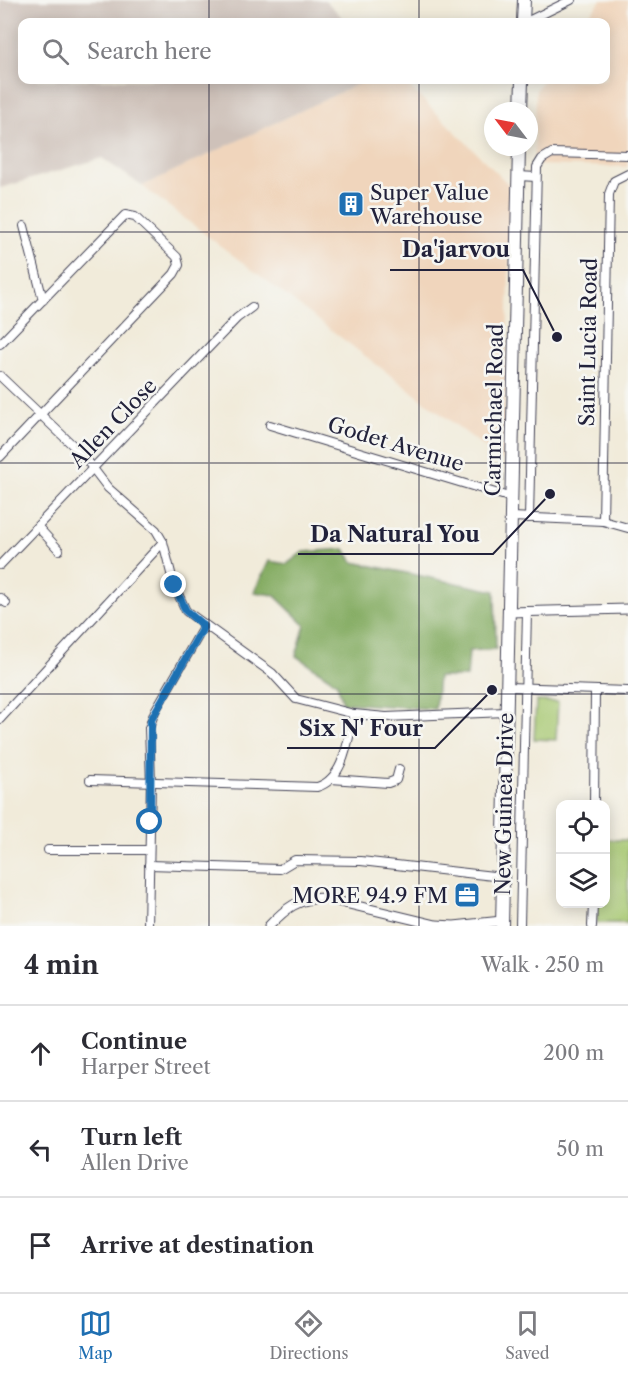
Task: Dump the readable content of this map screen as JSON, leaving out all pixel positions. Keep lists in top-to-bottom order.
{
  "streets": {
    "main road": ["Carmichael Road"],
    "street": [
      "Saint Lucia Road",
      "Allen Close",
      "Godet Avenue",
      "New Guinea Drive"
    ]
  },
  "crossings": [
    ["Carmichael Road", "Godet Avenue"]
  ],
  "places": {
    "building": ["Super Value Warehouse"],
    "other": ["Da'jarvou", "Da Natural You", "Six N' Four"],
    "office": ["MORE 94.9 FM"]
  },
  "north": "top left",
  "page": {
    "search": "Search here",
    "heading": ["4 min", "Walk · 250 m"],
    "list": [
      ["Continue", "Harper Street", "200 m"],
      ["Turn left", "Allen Drive", "50 m"],
      "Arrive at destination"
    ],
    "nav": ["Map", "Directions", "Saved"]
  }
}
